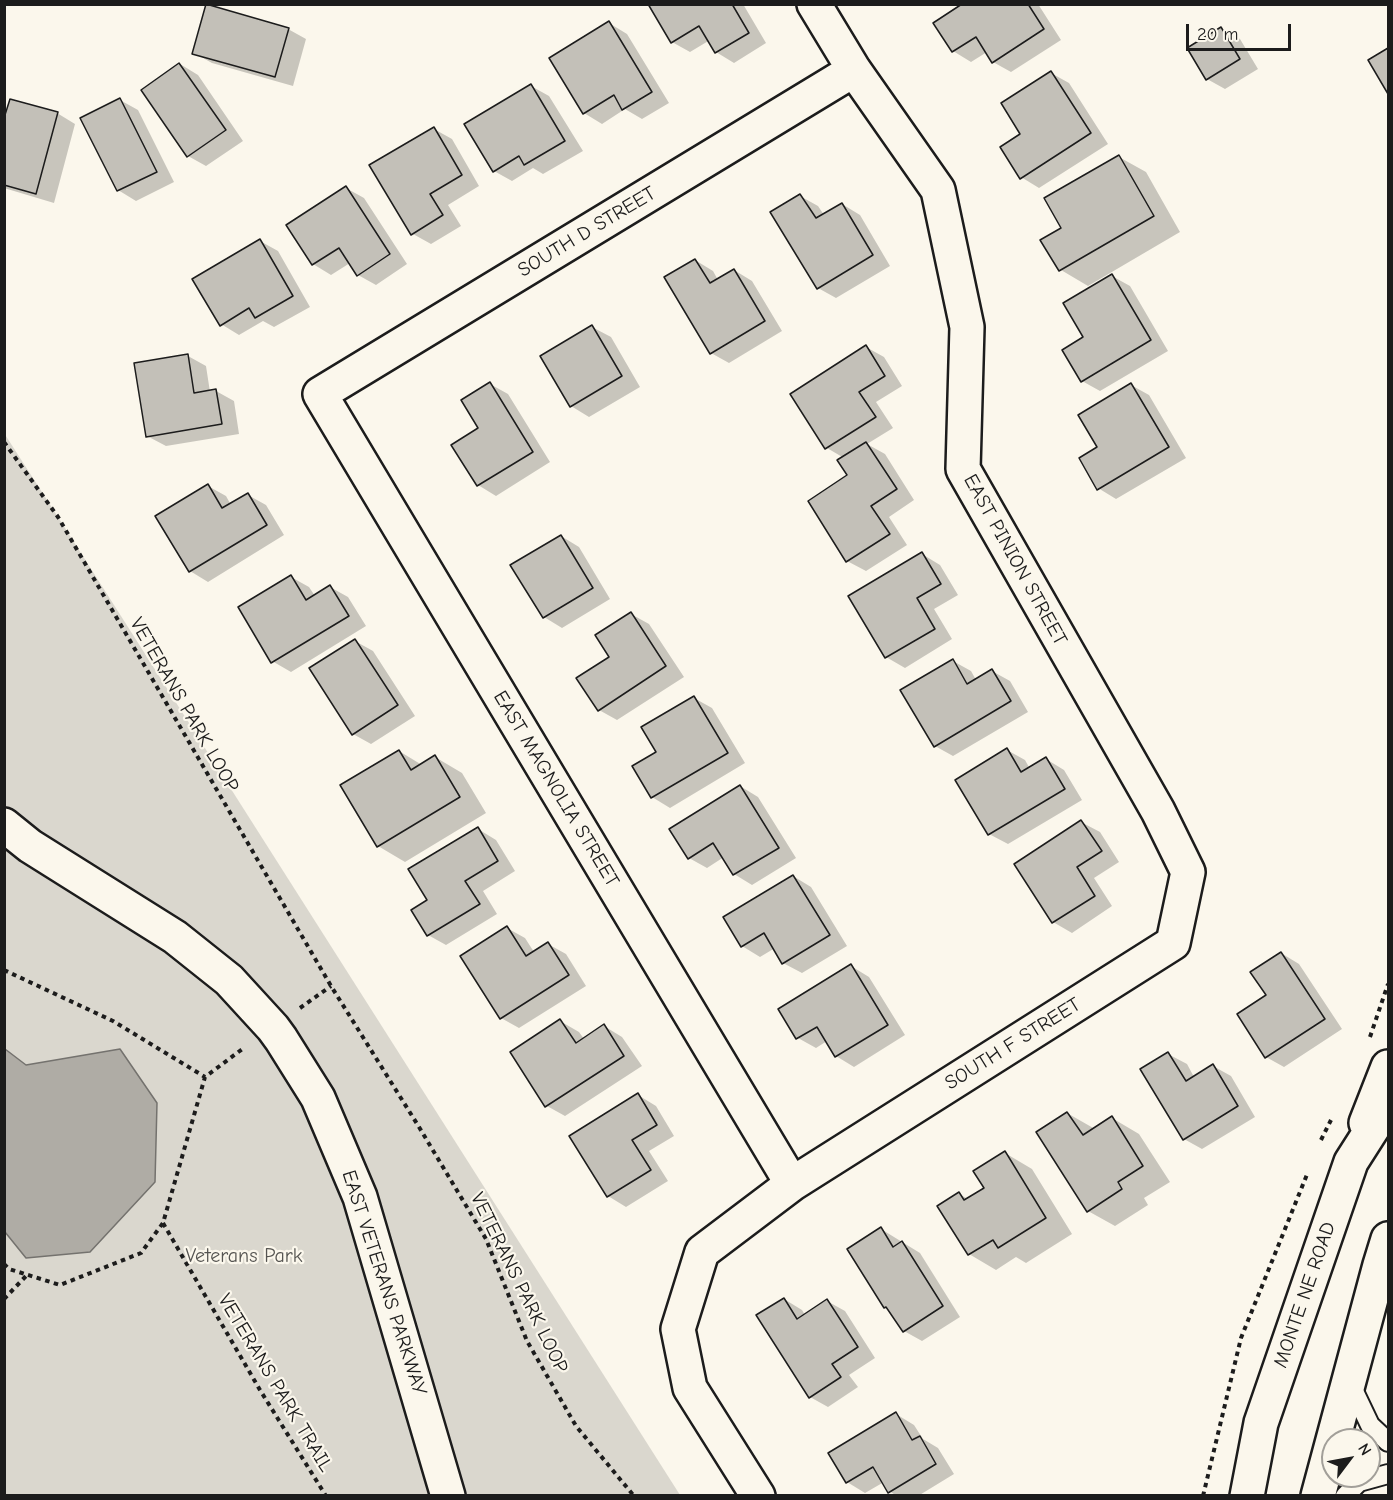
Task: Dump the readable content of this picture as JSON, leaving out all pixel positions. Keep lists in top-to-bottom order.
{
  "streets": {
    "street": [
      "SOUTH D STREET",
      "EAST PINION STREET",
      "EAST MAGNOLIA STREET",
      "SOUTH F STREET",
      "EAST VETERANS PARKWAY",
      "MONTE NE ROAD"
    ],
    "path": ["VETERANS PARK LOOP", "VETERANS PARK TRAIL"]
  },
  "crossings": [
    ["SOUTH D STREET", "EAST PINION STREET"],
    ["SOUTH D STREET", "EAST MAGNOLIA STREET"],
    ["EAST PINION STREET", "SOUTH F STREET"],
    ["EAST MAGNOLIA STREET", "SOUTH F STREET"]
  ],
  "parks": ["Veterans Park"],
  "scale_bar": "20 m",
  "north": "top right"
}
